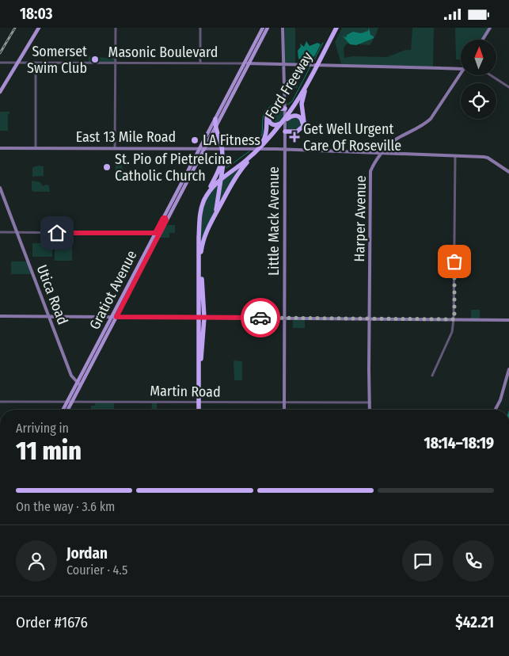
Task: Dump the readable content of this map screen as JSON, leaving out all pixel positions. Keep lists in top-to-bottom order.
{
  "streets": {
    "highway": ["Ford Freeway"],
    "main road": [
      "Masonic Boulevard",
      "East 13 Mile Road",
      "Harper Avenue",
      "Little Mack Avenue",
      "Gratiot Avenue",
      "Utica Road"
    ],
    "street": ["Martin Road"]
  },
  "crossings": [
    ["Masonic Boulevard", "Little Mack Avenue"],
    ["Masonic Boulevard", "Gratiot Avenue"],
    ["East 13 Mile Road", "Harper Avenue"],
    ["East 13 Mile Road", "Little Mack Avenue"],
    ["East 13 Mile Road", "Gratiot Avenue"],
    ["Harper Avenue", "Martin Road"],
    ["Little Mack Avenue", "Martin Road"],
    ["Gratiot Avenue", "Utica Road"],
    ["Gratiot Avenue", "Martin Road"]
  ],
  "places": {
    "other": ["Somerset Swim Club", "LA Fitness", "St. Pio of Pietrelcina Catholic Church"],
    "health": ["Get Well Urgent Care Of Roseville"]
  },
  "north": "top",
  "page": {
    "status": "18:03",
    "heading": ["11 min", "Arriving in", "18:14–18:19"],
    "panel": [
      "Jordan",
      "Courier · 4.5",
      "Order #1676",
      "$42.21"
    ],
    "bar": "On the way · 3.6 km"
  }
}
